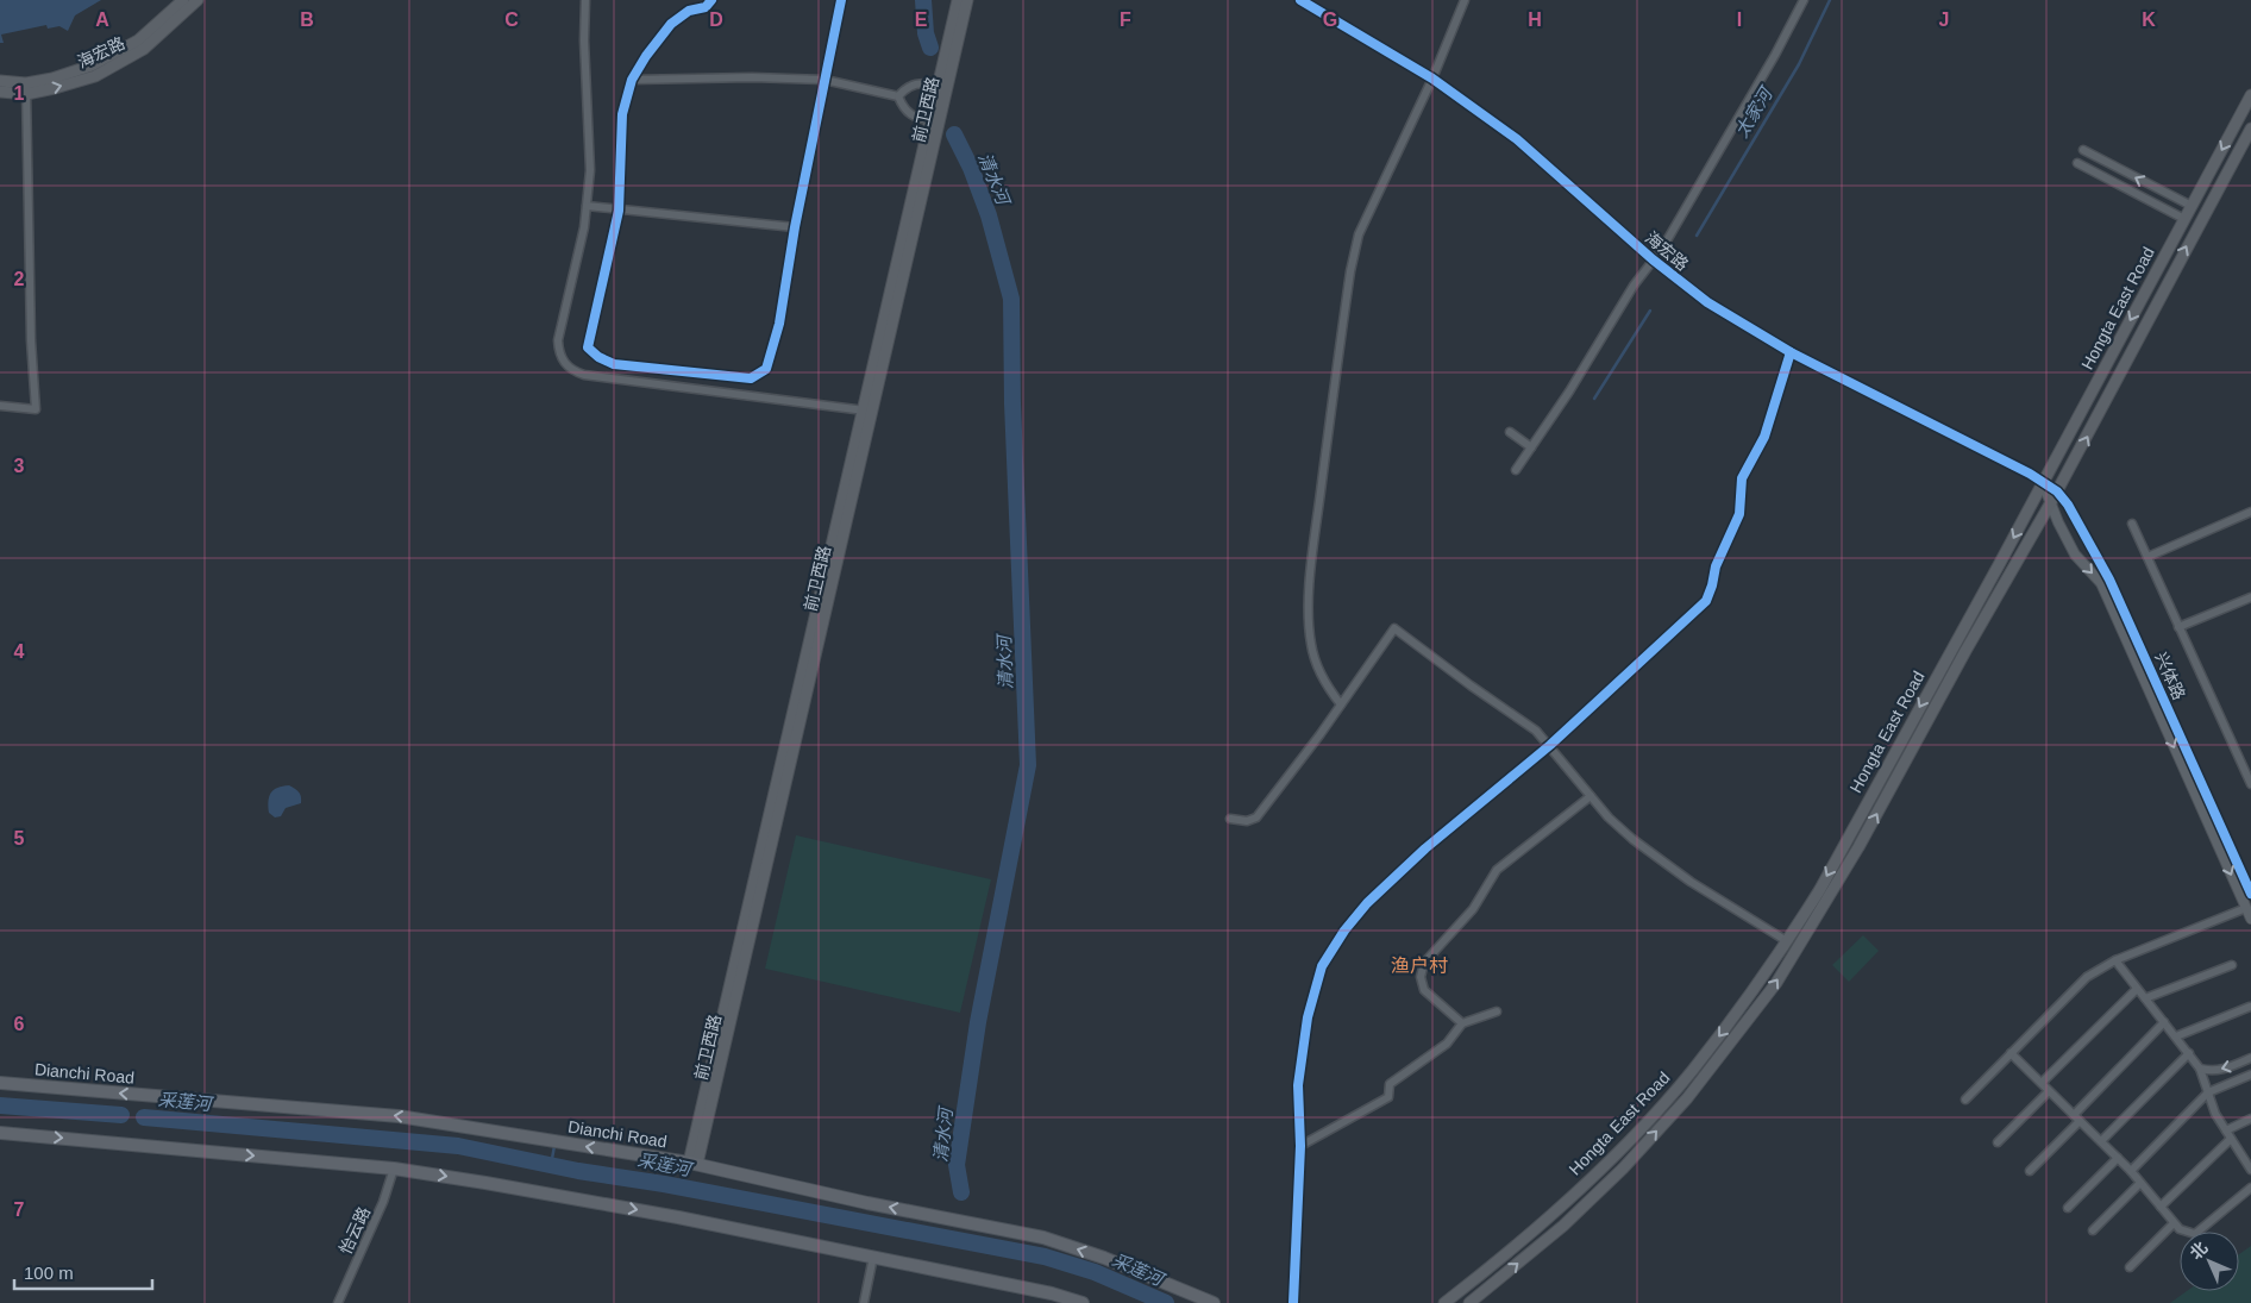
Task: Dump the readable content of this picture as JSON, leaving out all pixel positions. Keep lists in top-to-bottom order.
{
  "streets": {
    "main road": [
      "海宏路",
      "前卫西路",
      "Hongta East Road",
      "Dianchi Road"
    ],
    "street": ["兴体路", "怡云路"]
  },
  "crossings": [
    ["海宏路", "Hongta East Road"],
    ["海宏路", "兴体路"],
    ["前卫西路", "Dianchi Road"],
    ["Hongta East Road", "兴体路"]
  ],
  "districts": ["渔户村"],
  "water": ["太家河", "清水河", "采莲河"],
  "scale_bar": "100 m",
  "north": "top left",
  "grid": {
    "columns": [
      "A",
      "B",
      "C",
      "D",
      "E",
      "F",
      "G",
      "H",
      "I",
      "J",
      "K"
    ],
    "rows": [
      "1",
      "2",
      "3",
      "4",
      "5",
      "6",
      "7"
    ]
  }
}
